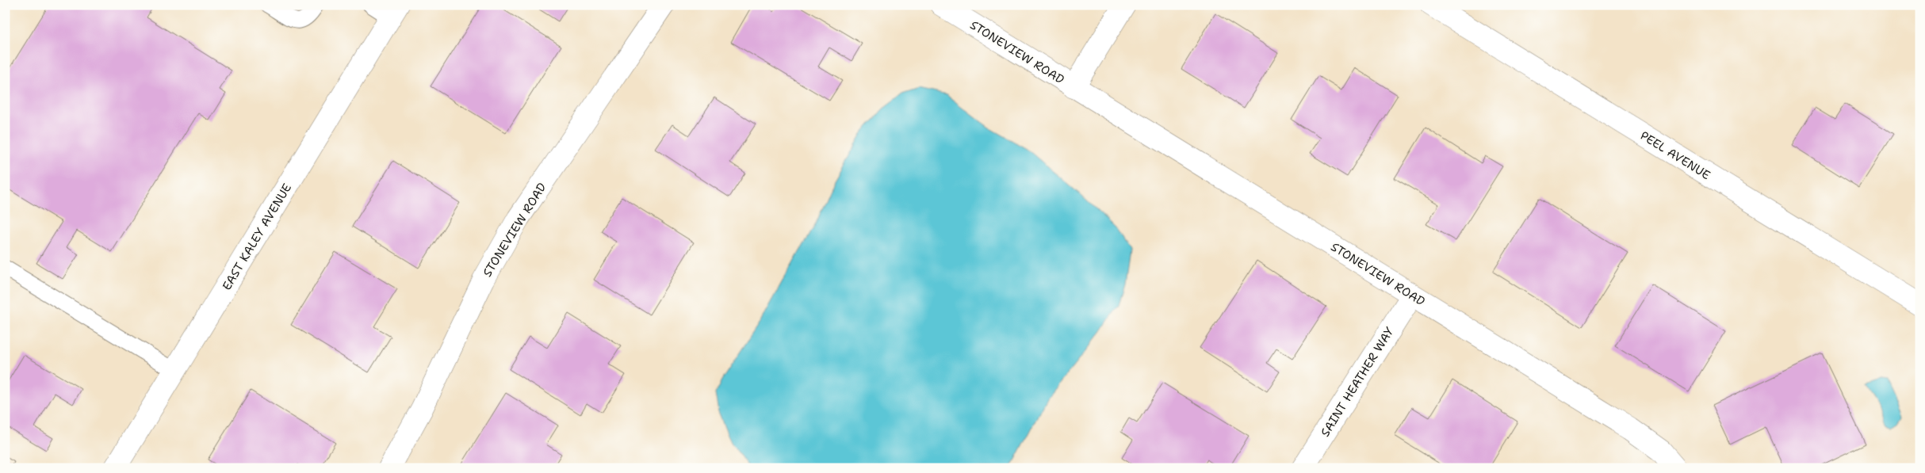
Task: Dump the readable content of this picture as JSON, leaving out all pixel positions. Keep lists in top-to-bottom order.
{
  "streets": {
    "street": [
      "STONEVIEW ROAD",
      "PEEL AVENUE",
      "EAST KALEY AVENUE",
      "SAINT HEATHER WAY"
    ]
  },
  "crossings": [
    ["STONEVIEW ROAD", "SAINT HEATHER WAY"]
  ]
}
